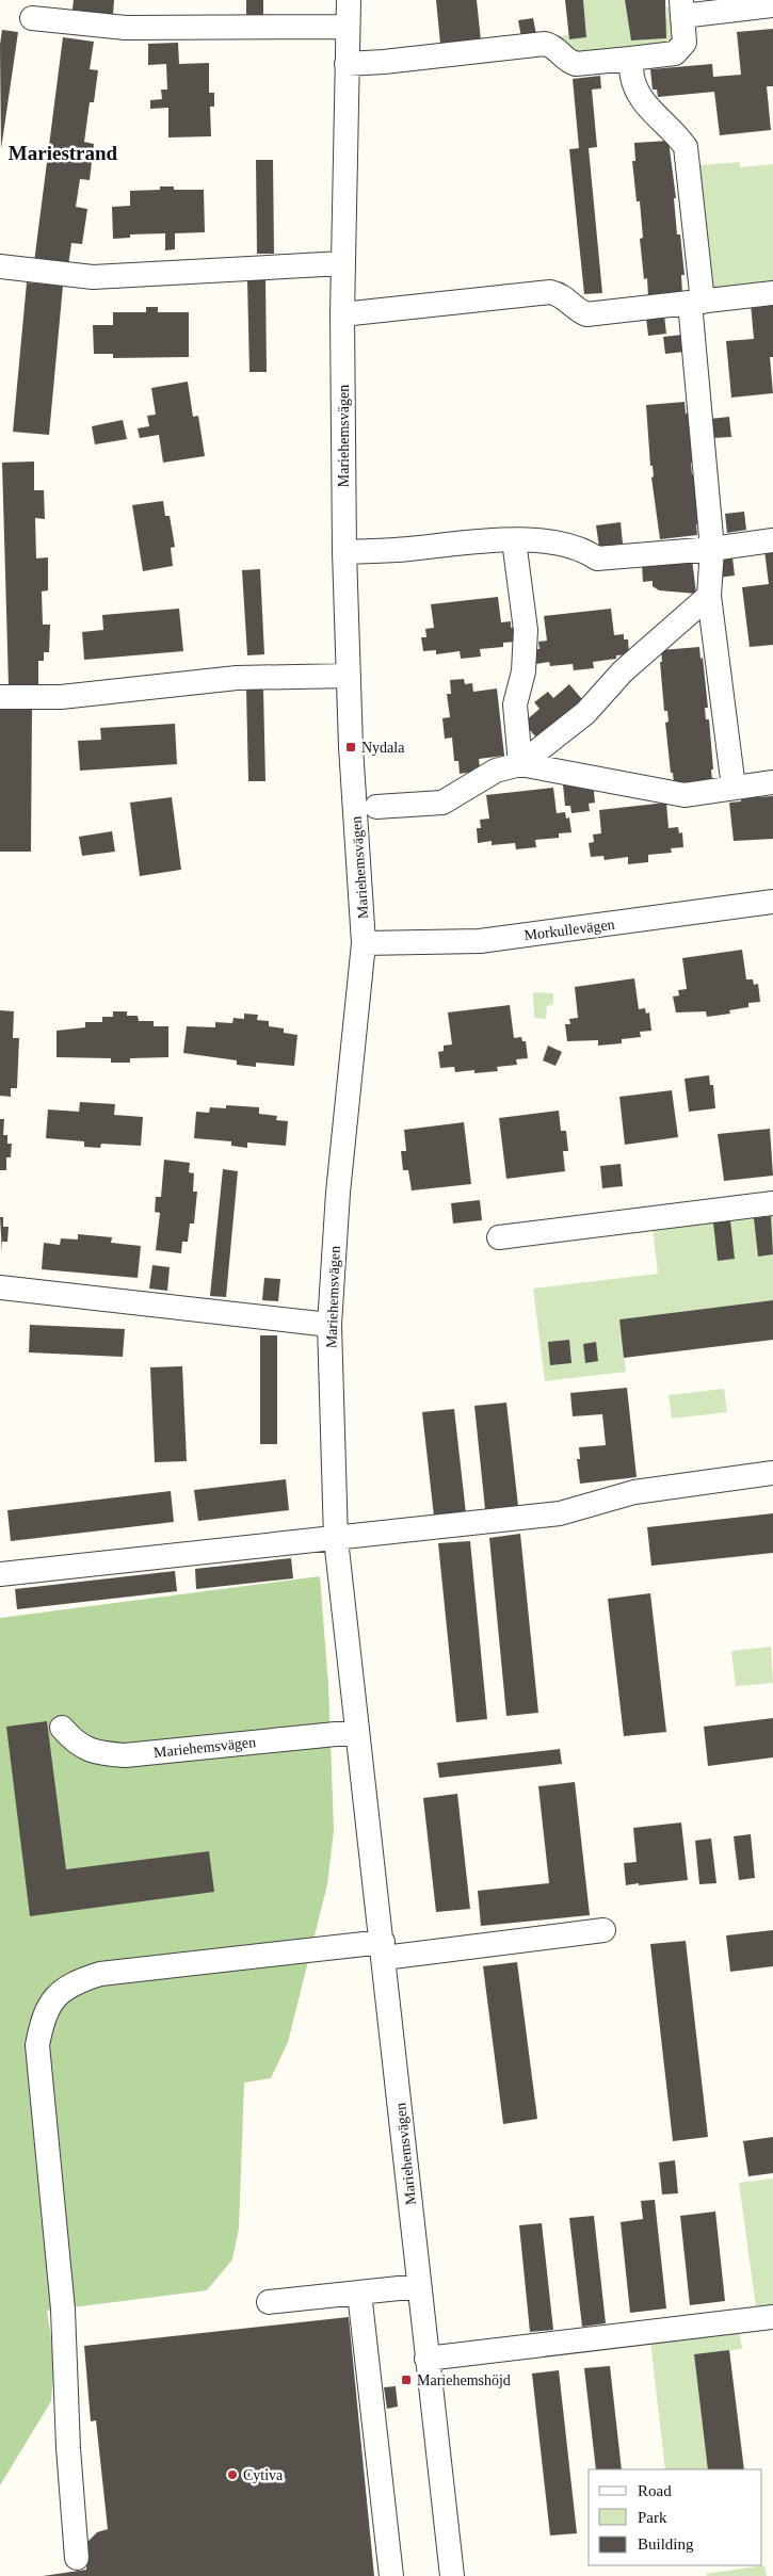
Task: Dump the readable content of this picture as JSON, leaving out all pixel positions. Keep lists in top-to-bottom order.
{
  "streets": {
    "street": ["Mariehemsvägen", "Morkullevägen"]
  },
  "crossings": [
    ["Mariehemsvägen", "Morkullevägen"]
  ],
  "districts": ["Mariestrand"],
  "places": {
    "transit": ["Nydala", "Mariehemshöjd"],
    "other": ["Cytiva"]
  },
  "legend": ["Road", "Park", "Building"]
}
